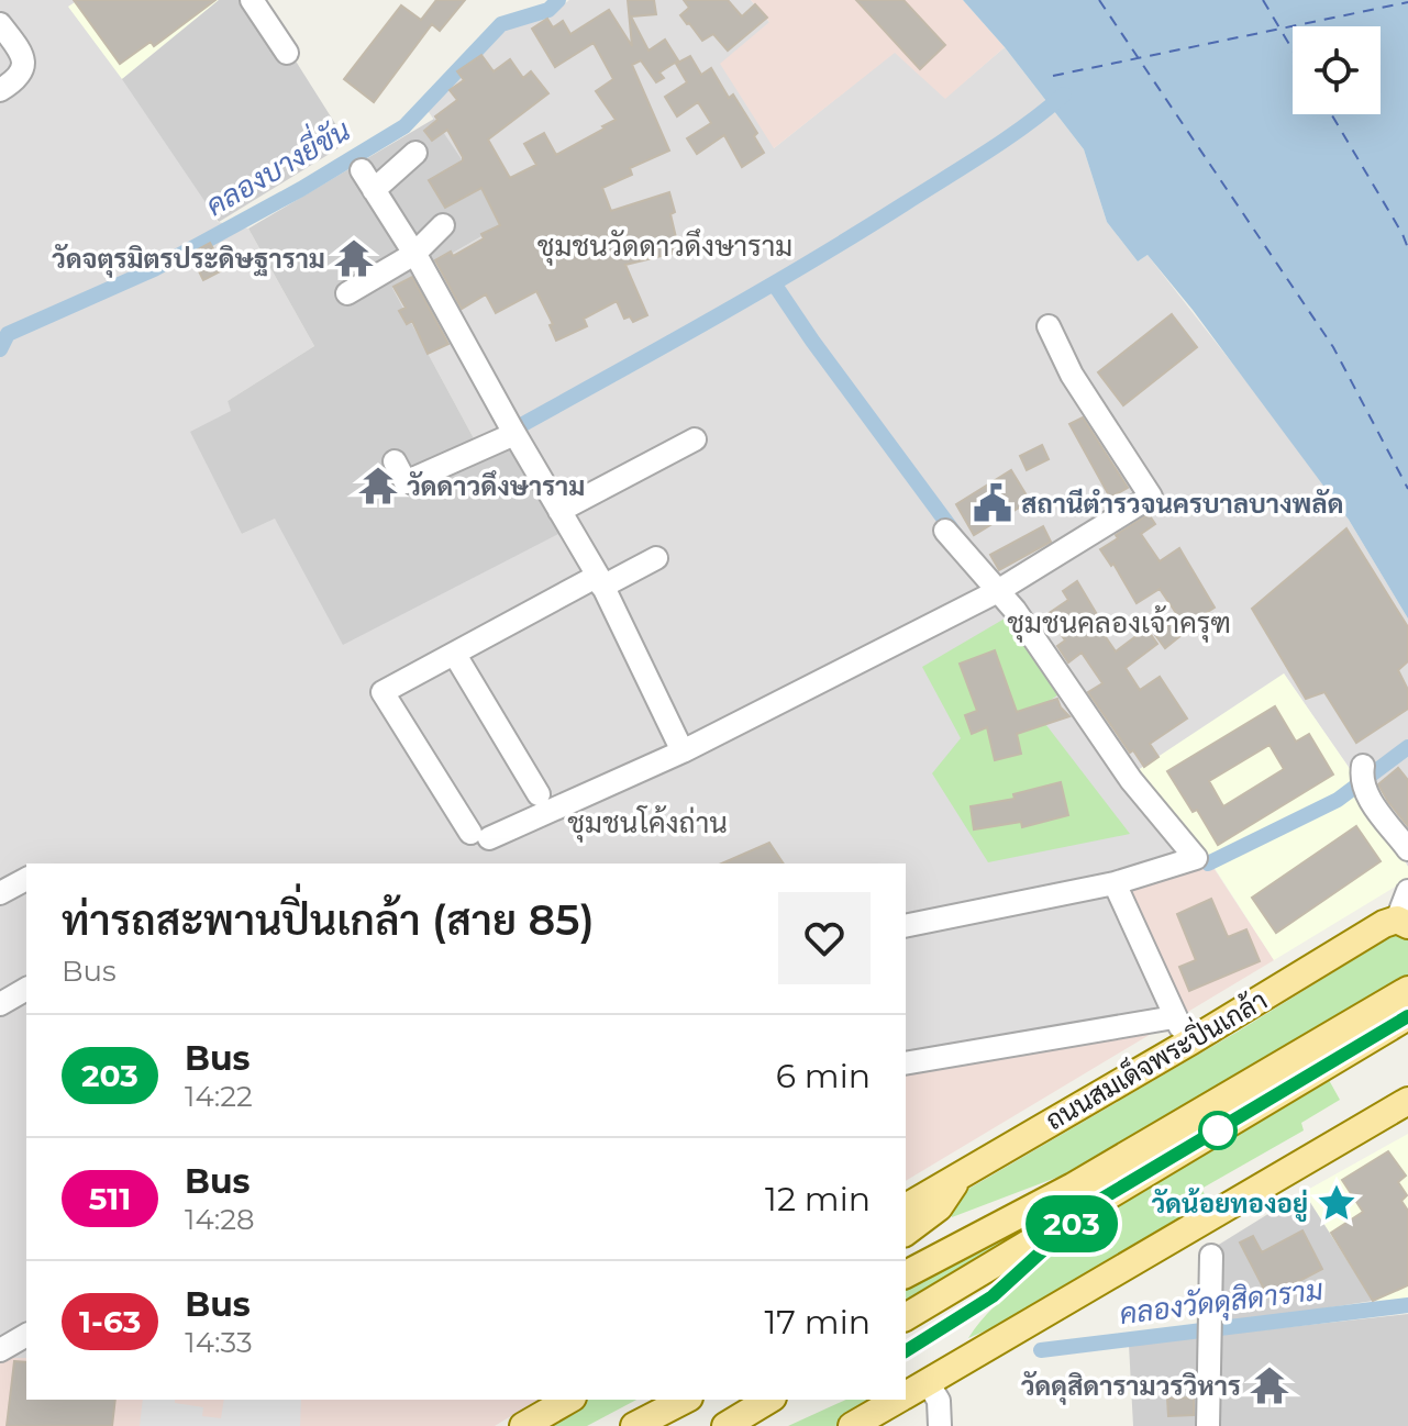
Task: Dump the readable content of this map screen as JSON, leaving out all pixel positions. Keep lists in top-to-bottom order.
{
  "streets": {
    "main road": ["ถนนสมเด็จพระปิ่นเกล้า"]
  },
  "districts": ["ชุมชนวัดดาวดึงษาราม", "ชุมชนคลองเจ้าครุฑ", "ชุมชนโค้งถ่าน"],
  "water": ["คลองบางยี่ขัน", "คลองวัดดุสิดาราม"],
  "places": {
    "temple": ["วัดจตุรมิตรประดิษฐาราม", "วัดดาวดึงษาราม", "วัดดุสิดารามวรวิหาร"],
    "public building": ["สถานีตำรวจนครบาลบางพลัด"],
    "place": ["วัดน้อยทองอยู่"]
  },
  "lines": ["bus line 203"],
  "page": {
    "on_map": "203",
    "heading": ["ท่ารถสะพานปิ่นเกล้า (สาย 85)", "Bus"],
    "list": [
      {
        "mark": "203",
        "name": "Bus",
        "note": "14:22",
        "value": "6 min"
      },
      {
        "mark": "511",
        "name": "Bus",
        "note": "14:28",
        "value": "12 min"
      },
      {
        "mark": "1-63",
        "name": "Bus",
        "note": "14:33",
        "value": "17 min"
      }
    ]
  }
}
